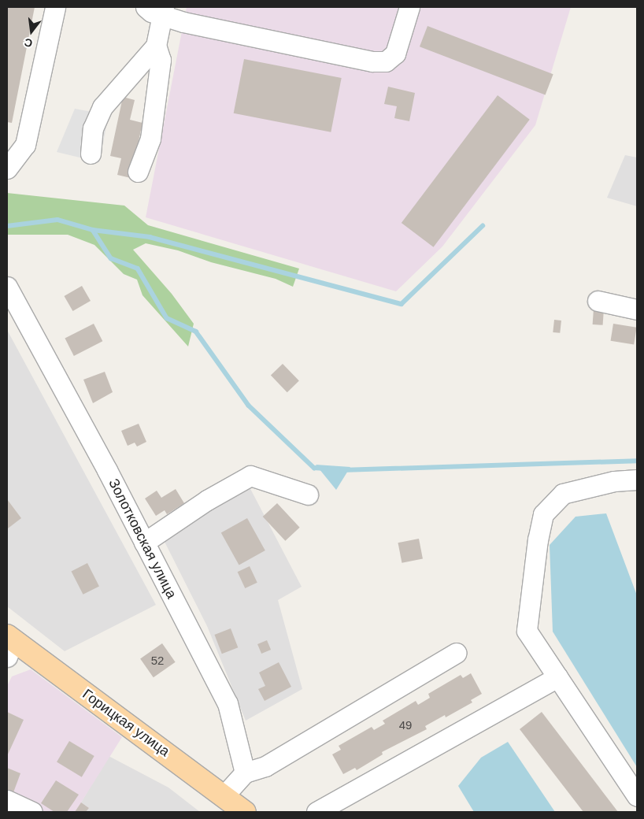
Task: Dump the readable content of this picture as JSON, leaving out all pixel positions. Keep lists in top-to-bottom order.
{
  "streets": {
    "main road": ["Горицкая улица"],
    "street": ["Золотковская улица"]
  },
  "house_numbers": ["52", "49"],
  "north": "bottom"
}
